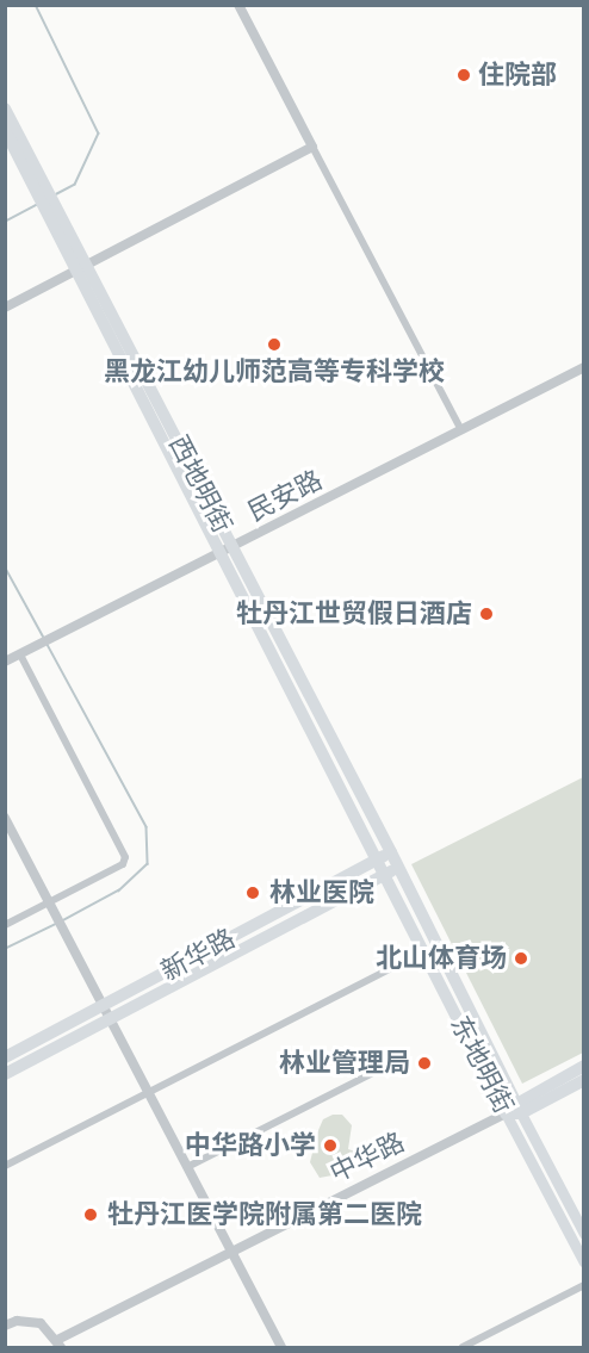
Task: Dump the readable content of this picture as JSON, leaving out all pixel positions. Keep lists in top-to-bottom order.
{
  "streets": {
    "main road": ["西地明街", "新华路", "东地明街"],
    "street": ["民安路", "中华路"]
  },
  "crossings": [
    ["西地明街", "民安路"],
    ["西地明街", "新华路"],
    ["西地明街", "东地明街"],
    ["新华路", "东地明街"],
    ["东地明街", "中华路"]
  ],
  "places": [
    "住院部",
    "黑龙江幼儿师范高等专科学校",
    "牡丹江世贸假日酒店",
    "林业医院",
    "北山体育场",
    "林业管理局",
    "中华路小学",
    "牡丹江医学院附属第二医院"
  ]
}
